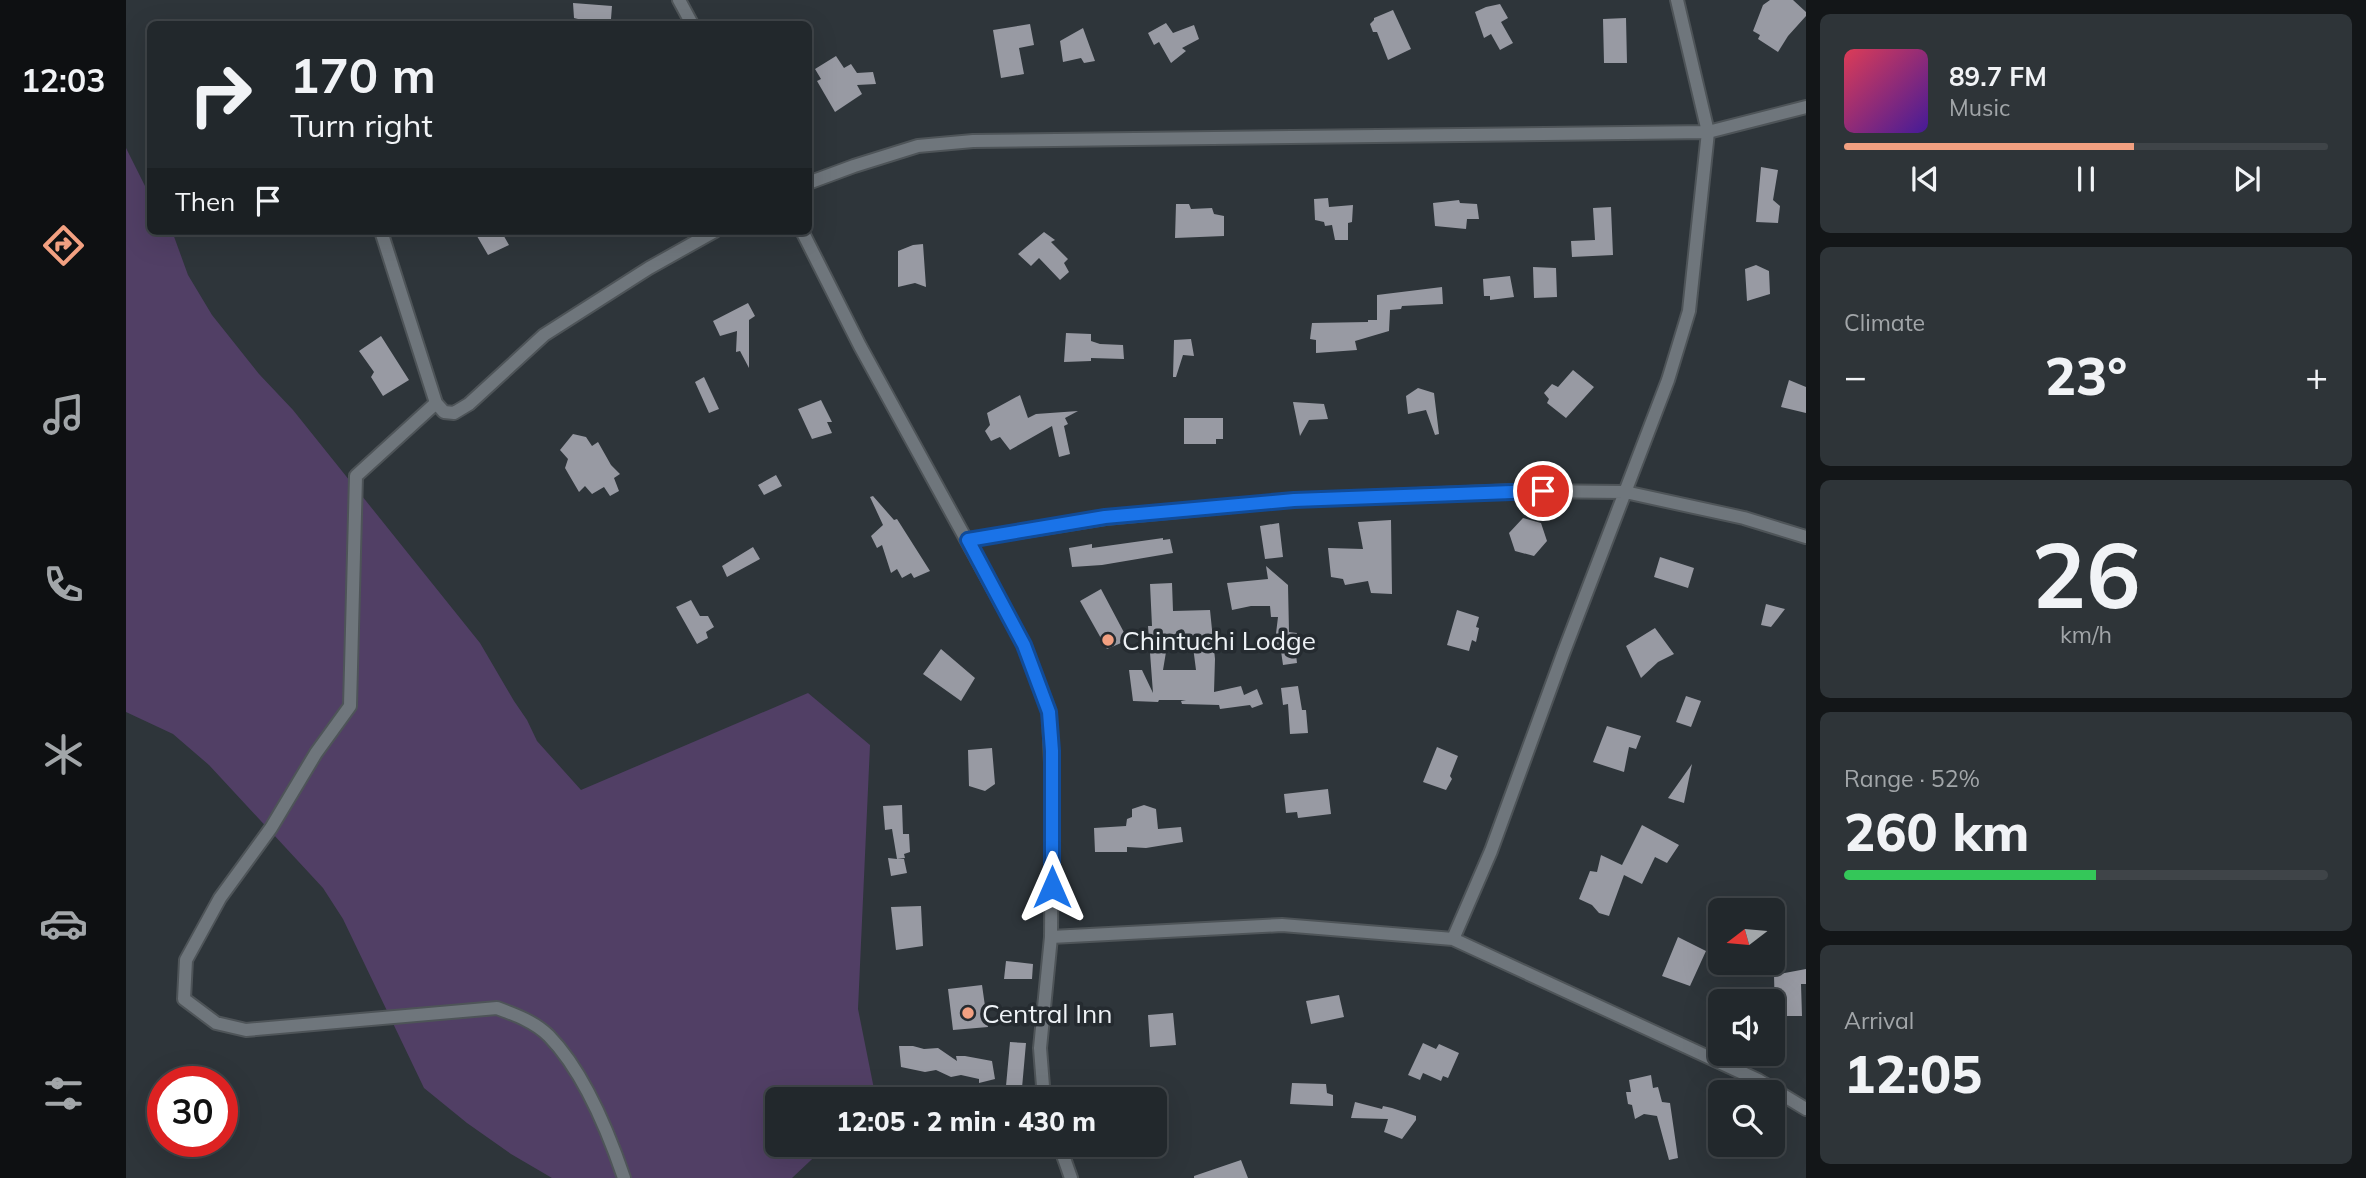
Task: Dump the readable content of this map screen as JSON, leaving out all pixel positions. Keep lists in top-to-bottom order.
{
  "places": ["Chintuchi Lodge", "Central Inn"],
  "north": "left",
  "page": {
    "tabs": "12:03",
    "turn": ["170 m", "Turn right"],
    "song": ["89.7 FM", "Music"],
    "then": "Then",
    "tile": [
      "Climate",
      ["26", "km/h"],
      ["Range · 52%", "260 km"],
      ["Arrival", "12:05"]
    ],
    "heat": ["−", "23°", "+"],
    "limit": "30",
    "trip": "12:05 · 2 min · 430 m"
  }
}
